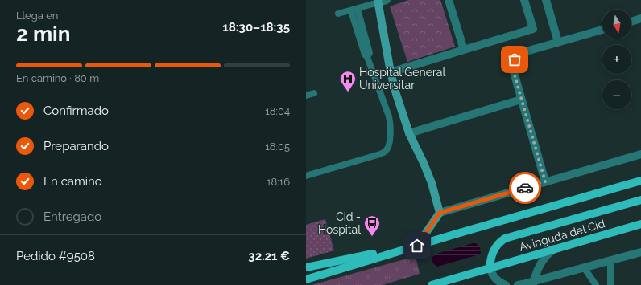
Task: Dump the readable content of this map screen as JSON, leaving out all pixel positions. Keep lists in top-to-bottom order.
{
  "streets": {
    "main road": ["Avinguda del Cid"]
  },
  "places": {
    "hospital": ["Hospital General Universitari"],
    "bus stop": ["Cid - Hospital"]
  },
  "north": "bottom",
  "page": {
    "heading": ["2 min", "Llega en", "18:30–18:35"],
    "panel": ["Pedido #9508", "32.21 €"],
    "map_buttons": ["+", "−"],
    "bar": "En camino · 80 m",
    "list": [
      ["Confirmado", "18:04"],
      ["Preparando", "18:05"],
      ["En camino", "18:16"],
      "Entregado"
    ]
  }
}
